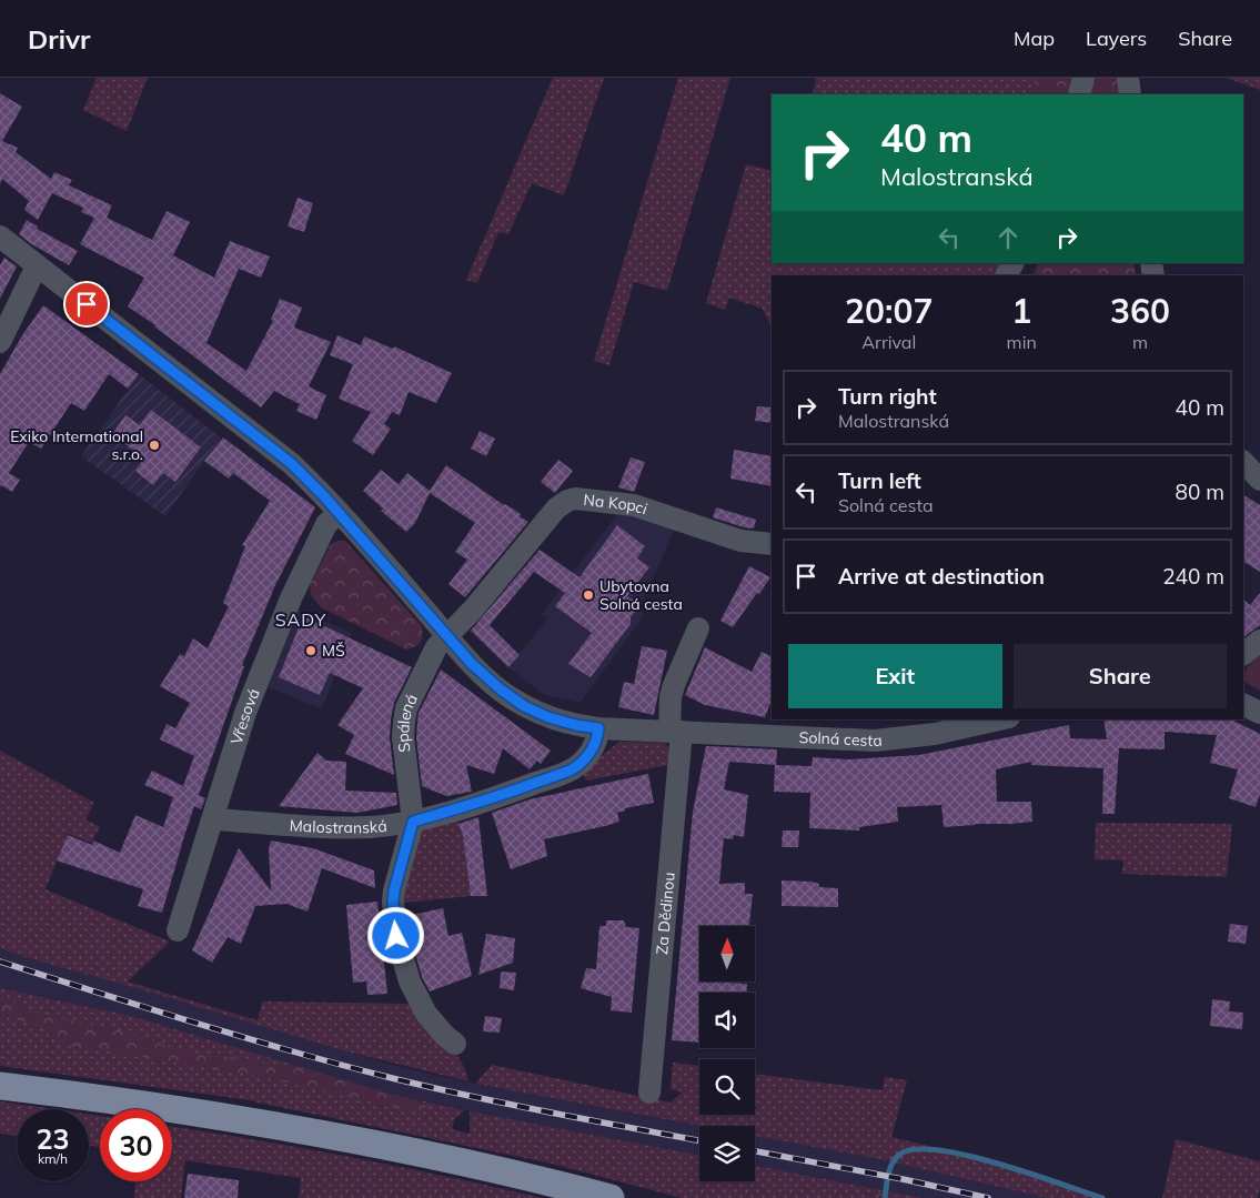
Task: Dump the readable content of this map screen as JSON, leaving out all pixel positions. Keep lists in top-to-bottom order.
{
  "streets": {
    "street": [
      "Na Kopci",
      "Vřesová",
      "Spálená",
      "Solná cesta",
      "Malostranská",
      "Za Dědinou"
    ]
  },
  "crossings": [
    ["Na Kopci", "Spálená"],
    ["Na Kopci", "Solná cesta"],
    ["Vřesová", "Solná cesta"],
    ["Vřesová", "Malostranská"],
    ["Spálená", "Solná cesta"],
    ["Spálená", "Malostranská"],
    ["Solná cesta", "Malostranská"],
    ["Solná cesta", "Za Dědinou"]
  ],
  "districts": ["SADY"],
  "places": ["Exiko International s.r.o.", "Ubytovna Solná cesta", "MŠ"],
  "north": "top",
  "page": {
    "header": "Drivr",
    "nav": ["Map", "Layers", "Share"],
    "turn": ["40 m", "Malostranská"],
    "eta": [
      "20:07",
      "Arrival",
      "1",
      "min",
      "360",
      "m"
    ],
    "list": [
      {
        "name": "Turn right",
        "note": "Malostranská",
        "value": "40 m"
      },
      {
        "name": "Turn left",
        "note": "Solná cesta",
        "value": "80 m"
      },
      {
        "name": "Arrive at destination",
        "value": "240 m"
      }
    ],
    "buttons": ["Exit", "Share"],
    "speed": "23 km/h",
    "limit": "30"
  }
}
